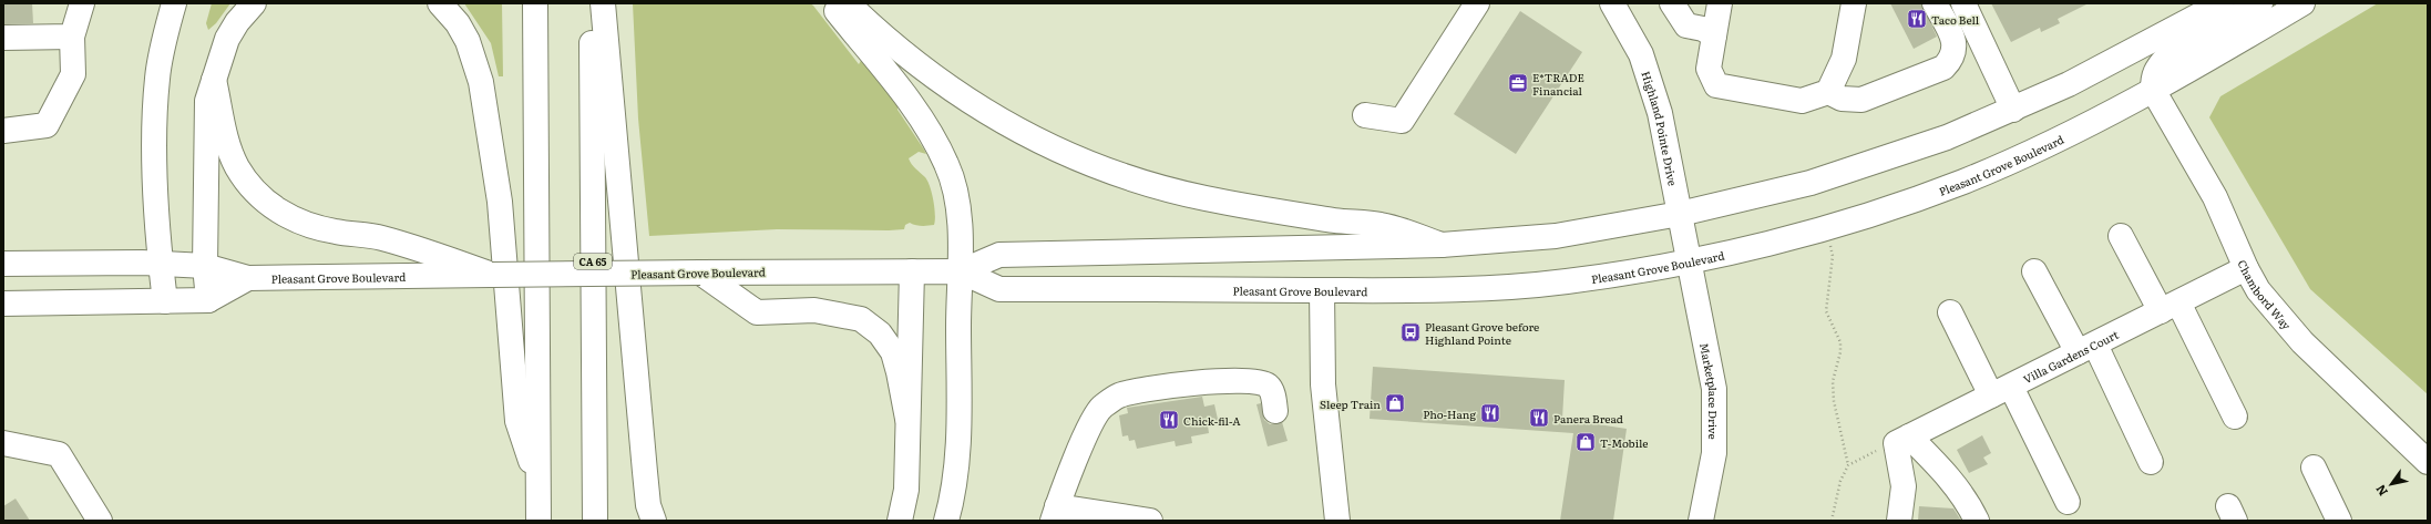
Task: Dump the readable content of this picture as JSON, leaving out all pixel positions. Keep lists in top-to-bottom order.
{
  "streets": {
    "main road": [
      "Highland Pointe Drive",
      "Pleasant Grove Boulevard",
      "CA 65",
      "Chambord Way",
      "Villa Gardens Court",
      "Marketplace Drive"
    ]
  },
  "crossings": [
    ["Highland Pointe Drive", "Pleasant Grove Boulevard"],
    ["Highland Pointe Drive", "Marketplace Drive"],
    ["Pleasant Grove Boulevard", "Chambord Way"],
    ["Pleasant Grove Boulevard", "Marketplace Drive"],
    ["Chambord Way", "Villa Gardens Court"]
  ],
  "places": {
    "restaurant": [
      "Taco Bell",
      "Pho-Hang",
      "Panera Bread",
      "Chick-fil-A"
    ],
    "office": ["E*TRADE Financial"],
    "bus stop": ["Pleasant Grove before Highland Pointe"],
    "shop": ["Sleep Train", "T-Mobile"]
  },
  "north": "bottom left"
}
